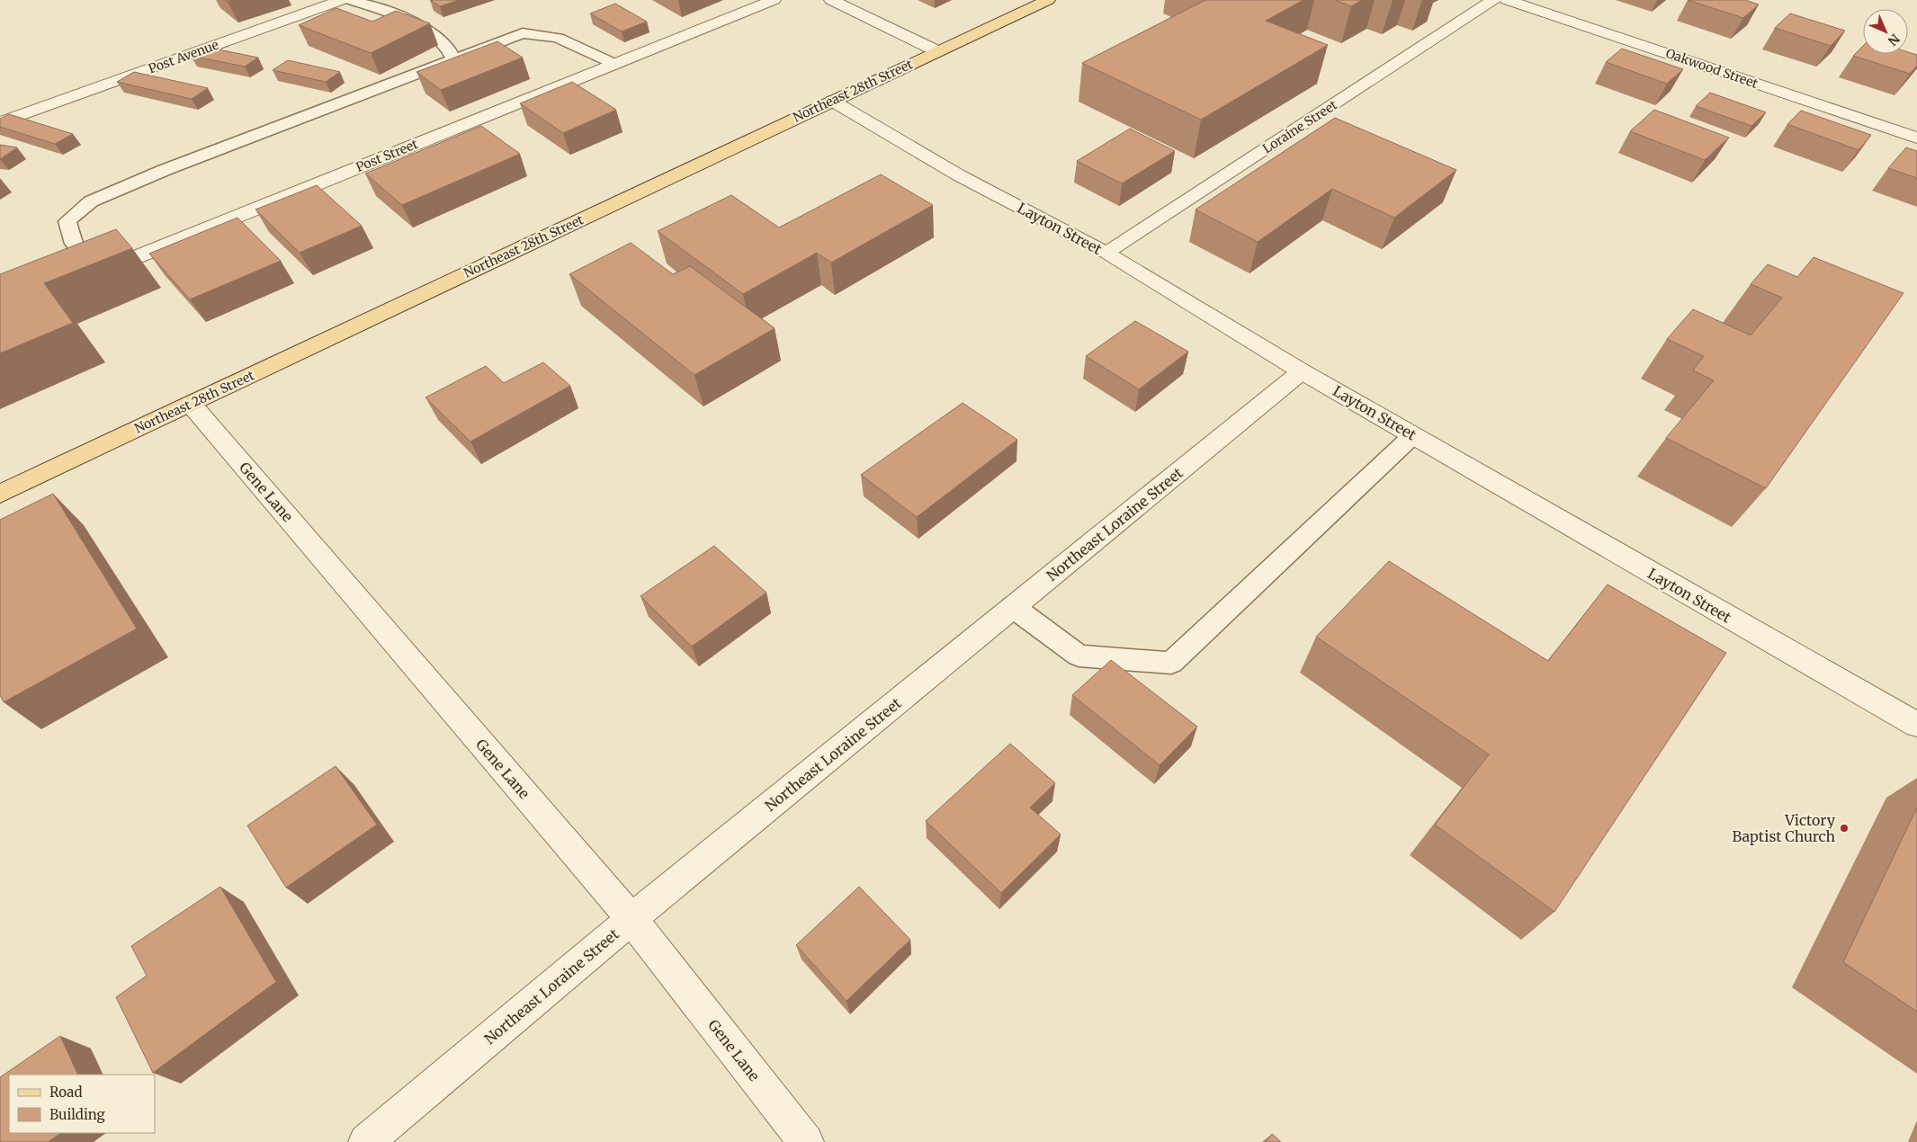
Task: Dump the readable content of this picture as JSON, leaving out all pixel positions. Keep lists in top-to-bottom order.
{
  "streets": {
    "main road": ["Northeast 28th Street"],
    "street": [
      "Post Avenue",
      "Oakwood Street",
      "Loraine Street",
      "Post Street",
      "Layton Street",
      "Gene Lane",
      "Northeast Loraine Street"
    ]
  },
  "crossings": [
    ["Northeast 28th Street", "Layton Street"],
    ["Northeast 28th Street", "Gene Lane"],
    ["Loraine Street", "Layton Street"],
    ["Layton Street", "Northeast Loraine Street"],
    ["Gene Lane", "Northeast Loraine Street"]
  ],
  "places": ["Victory Baptist Church"],
  "legend": ["Road", "Building"],
  "north": "bottom right"
}
